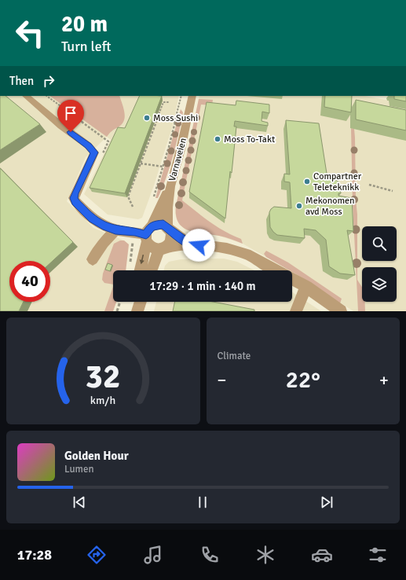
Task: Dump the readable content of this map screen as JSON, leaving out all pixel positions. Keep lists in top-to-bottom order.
{
  "streets": {
    "street": ["Varnaveien"]
  },
  "places": [
    "Moss Sushi",
    "Moss To-Takt",
    "Compartner Teleteknikk",
    "Mekonomen avd Moss"
  ],
  "page": {
    "turn": ["20 m", "Turn left"],
    "then": "Then",
    "limit": "40",
    "trip": "17:29 · 1 min · 140 m",
    "tile": "Climate",
    "heat": ["−", "22°", "+"],
    "song": ["Golden Hour", "Lumen"],
    "tabs": "17:28",
    "gauge": ["32", "km/h"]
  }
}
